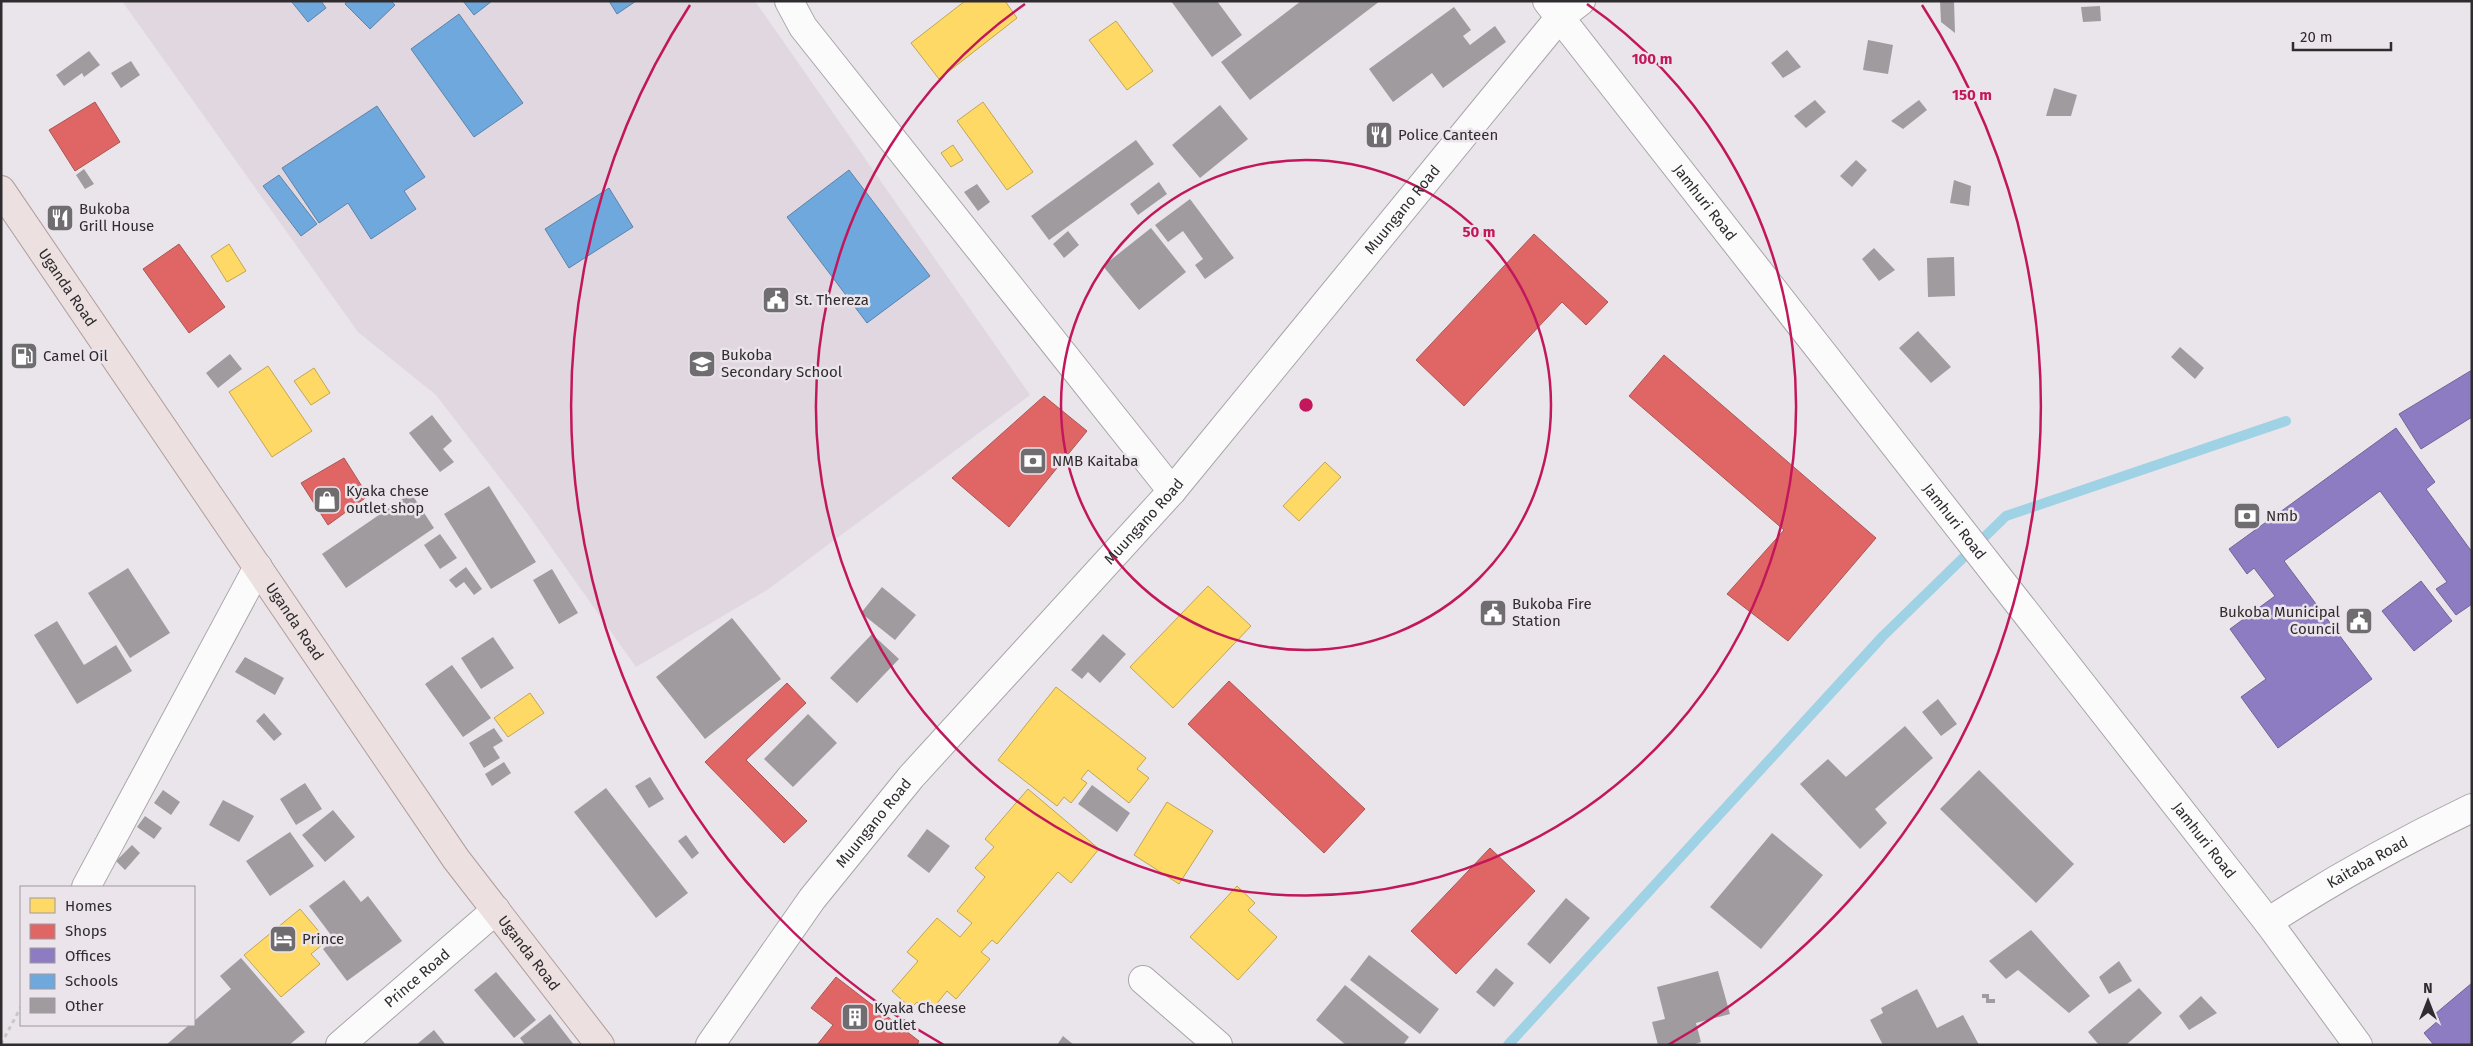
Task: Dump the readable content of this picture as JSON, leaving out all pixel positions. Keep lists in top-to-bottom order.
{
  "streets": {
    "main road": ["Uganda Road"],
    "street": [
      "Jamhuri Road",
      "Muungano Road",
      "Kaitaba Road",
      "Prince Road"
    ]
  },
  "crossings": [
    ["Jamhuri Road", "Muungano Road"],
    ["Jamhuri Road", "Kaitaba Road"],
    ["Uganda Road", "Prince Road"]
  ],
  "places": {
    "restaurant": ["Police Canteen", "Bukoba Grill House"],
    "public building": ["St. Thereza", "Bukoba Fire Station", "Bukoba Municipal Council"],
    "fuel station": ["Camel Oil"],
    "school or university": ["Bukoba Secondary School"],
    "bank": ["NMB Kaitaba", "Nmb"],
    "shop": ["Kyaka chese outlet shop"],
    "hotel": ["Prince"],
    "building": ["Kyaka Cheese Outlet"]
  },
  "legend": [
    "Homes",
    "Shops",
    "Offices",
    "Schools",
    "Other"
  ],
  "scale_bar": "20 m",
  "north": "top",
  "rings": ["100 m", "150 m", "50 m"]
}
